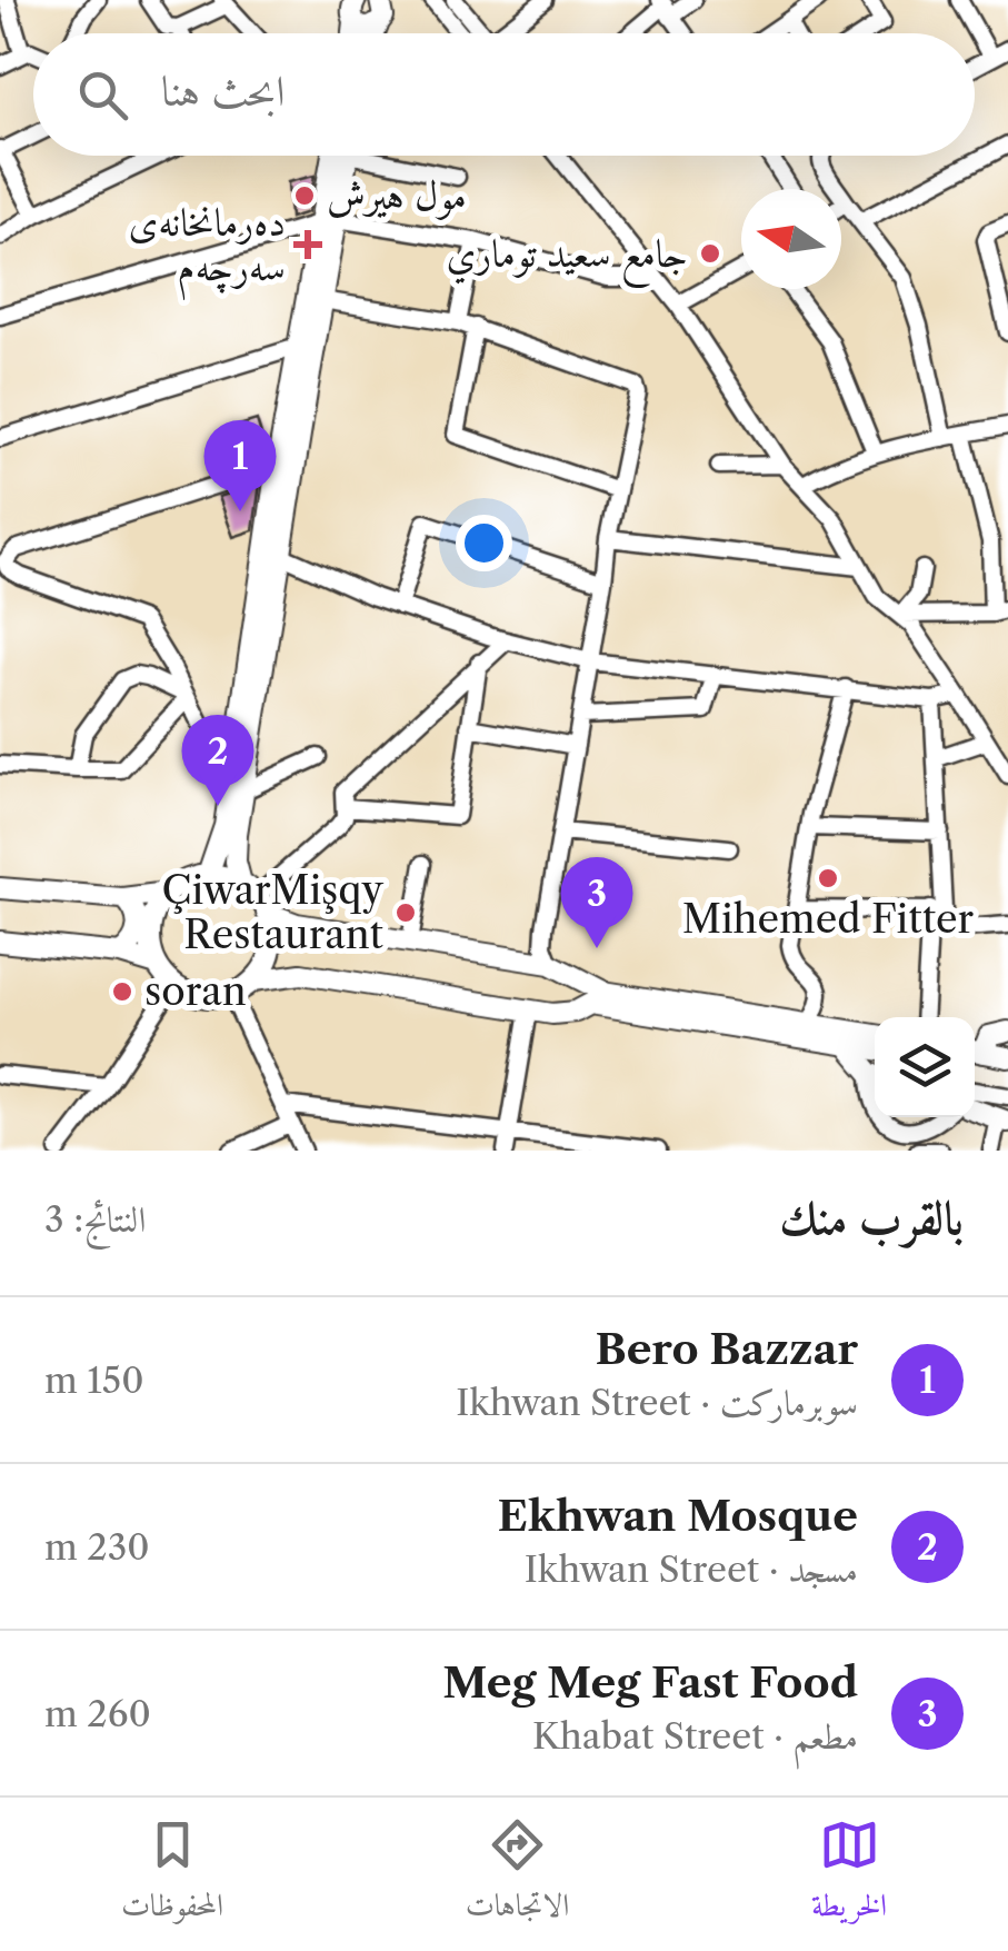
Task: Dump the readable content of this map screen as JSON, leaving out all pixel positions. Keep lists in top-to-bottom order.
{
  "places": {
    "other": [
      "مول هيرش",
      "جامع سعيد توماري",
      "Mihemed Fitter",
      "ÇiwarMişqy Restaurant",
      "soran"
    ],
    "health": ["دەرمانخانەی سەرچەم"]
  },
  "north": "left",
  "page": {
    "search": "ابحث هنا",
    "pins": ["1", "2", "3"],
    "heading": ["بالقرب منك", "النتائج: 3"],
    "list": [
      {
        "mark": "1",
        "name": "Bero Bazzar",
        "note": "سوبرماركت · Ikhwan Street",
        "value": "150 m"
      },
      {
        "mark": "2",
        "name": "Ekhwan Mosque",
        "note": "مسجد · Ikhwan Street",
        "value": "230 m"
      },
      {
        "mark": "3",
        "name": "Meg Meg Fast Food",
        "note": "مطعم · Khabat Street",
        "value": "260 m"
      }
    ],
    "nav": ["الخريطة", "الاتجاهات", "المحفوظات"]
  }
}
